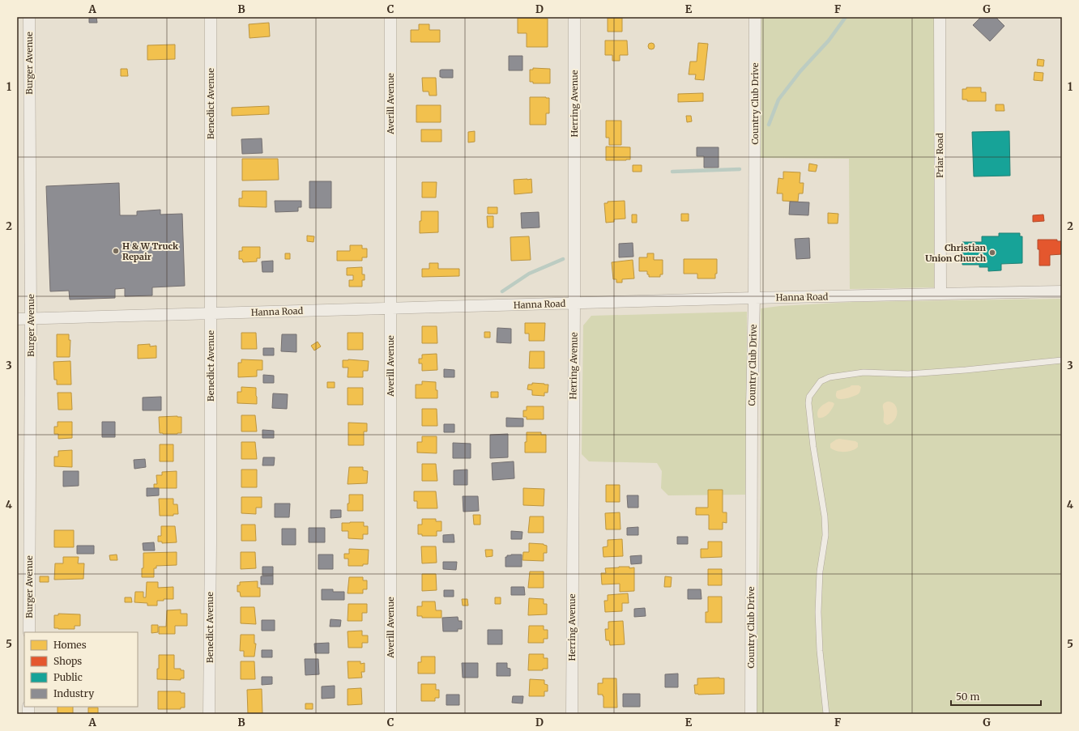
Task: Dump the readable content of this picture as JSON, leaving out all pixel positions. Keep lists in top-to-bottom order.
{
  "streets": {
    "street": [
      "Burger Avenue",
      "Benedict Avenue",
      "Averill Avenue",
      "Herring Avenue",
      "Country Club Drive",
      "Priar Road",
      "Hanna Road"
    ]
  },
  "crossings": [
    ["Burger Avenue", "Hanna Road"],
    ["Benedict Avenue", "Hanna Road"],
    ["Averill Avenue", "Hanna Road"],
    ["Herring Avenue", "Hanna Road"],
    ["Country Club Drive", "Hanna Road"],
    ["Priar Road", "Hanna Road"]
  ],
  "places": ["H & W Truck Repair", "Christian Union Church"],
  "legend": [
    "Homes",
    "Shops",
    "Public",
    "Industry"
  ],
  "scale_bar": "50 m",
  "grid": {
    "columns": [
      "A",
      "B",
      "C",
      "D",
      "E",
      "F",
      "G"
    ],
    "rows": [
      "1",
      "2",
      "3",
      "4",
      "5"
    ]
  }
}
